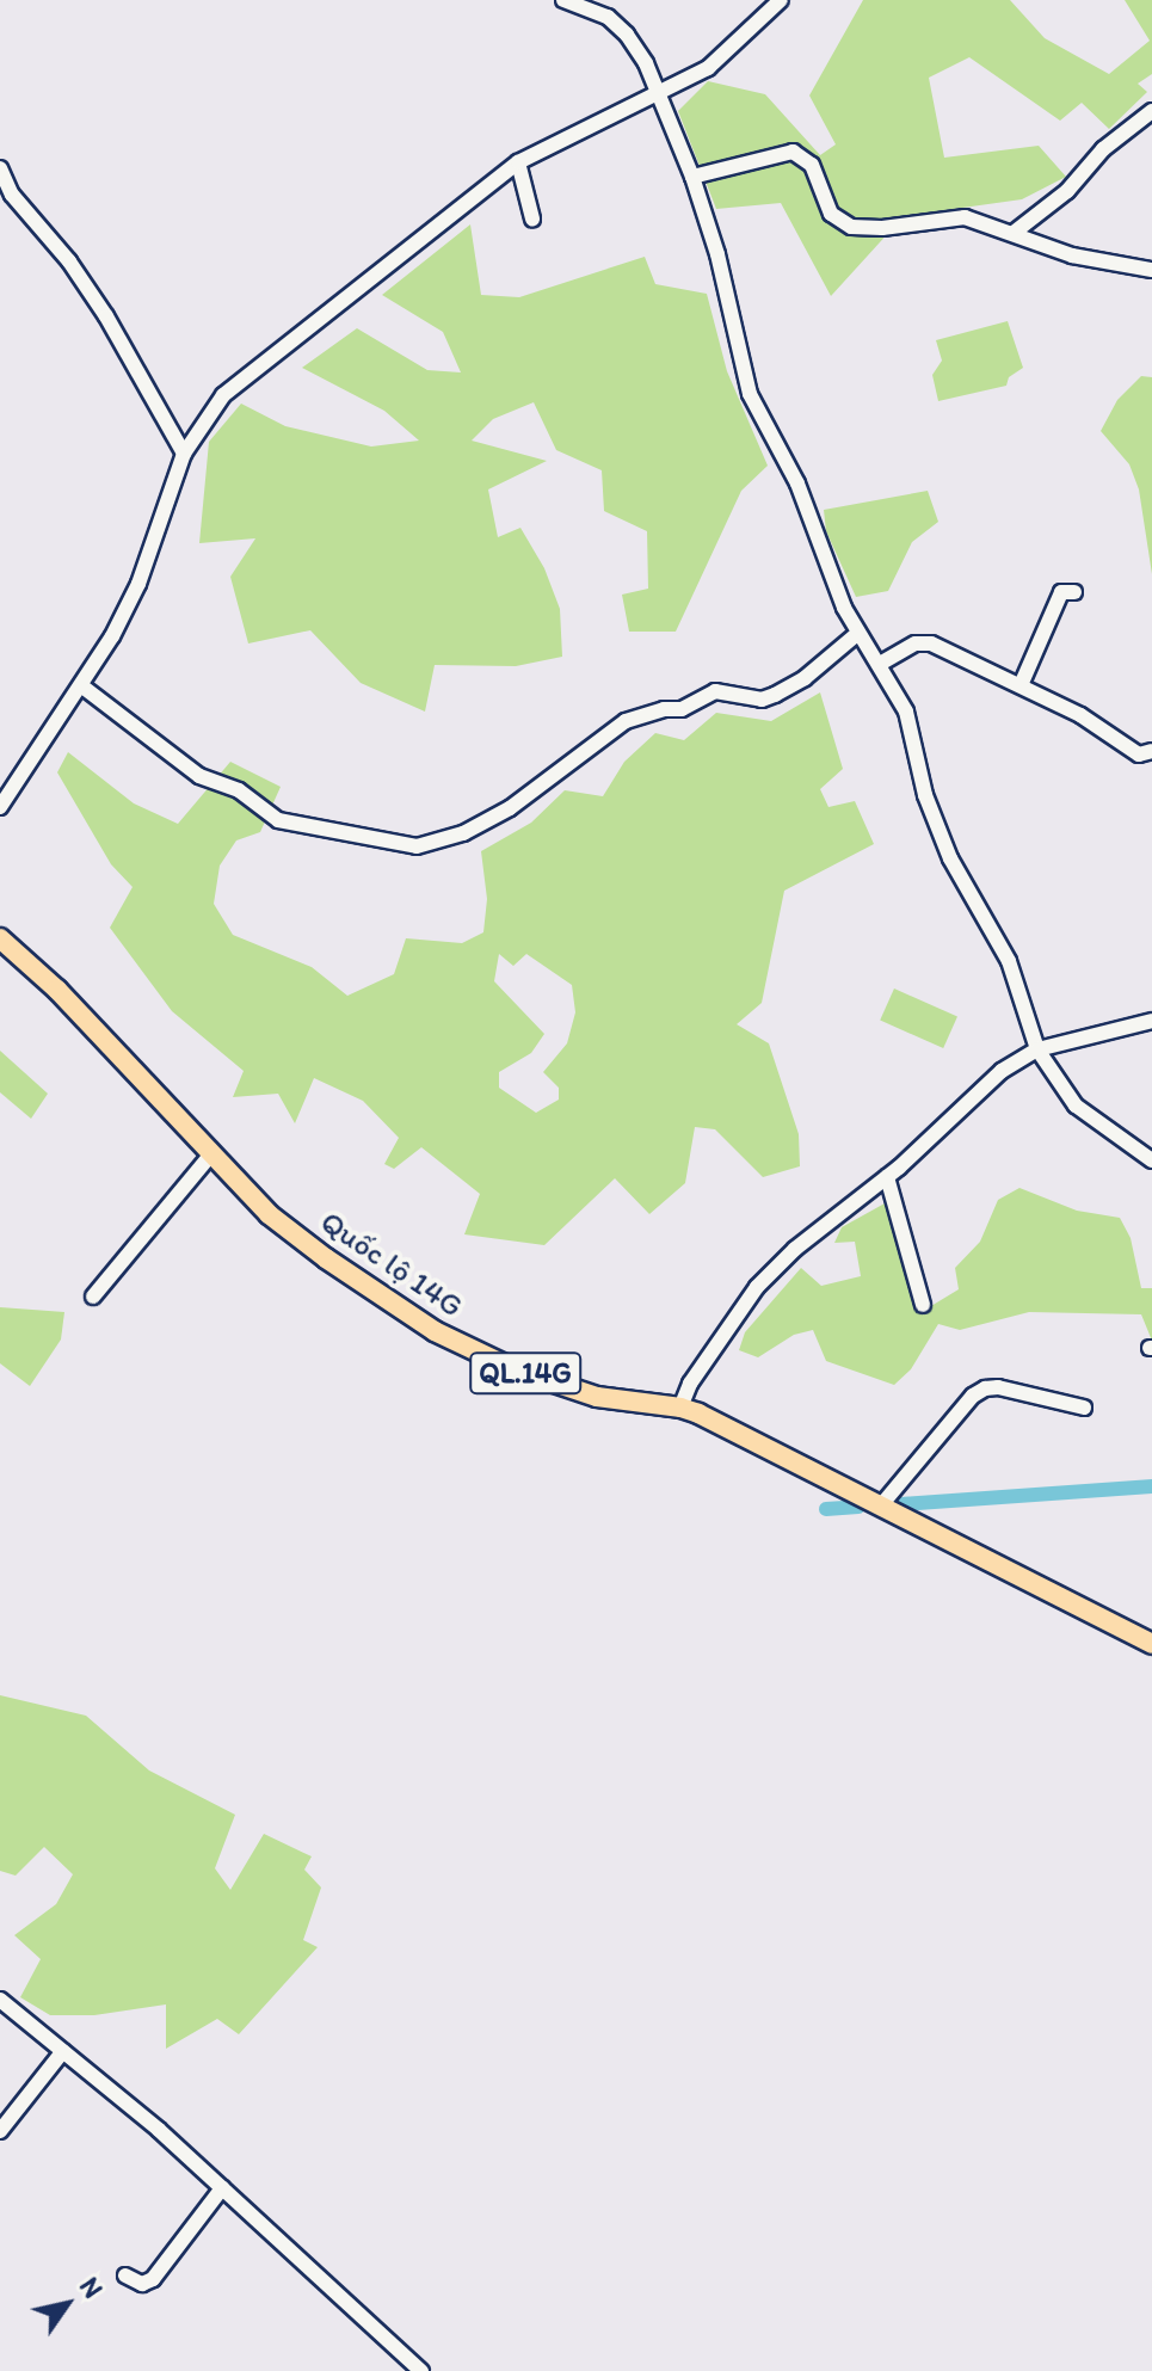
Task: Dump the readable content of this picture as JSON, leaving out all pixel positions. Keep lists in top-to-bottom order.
{
  "streets": {
    "main road": ["Quốc lộ 14G", "QL.14G"]
  },
  "north": "top right"
}
